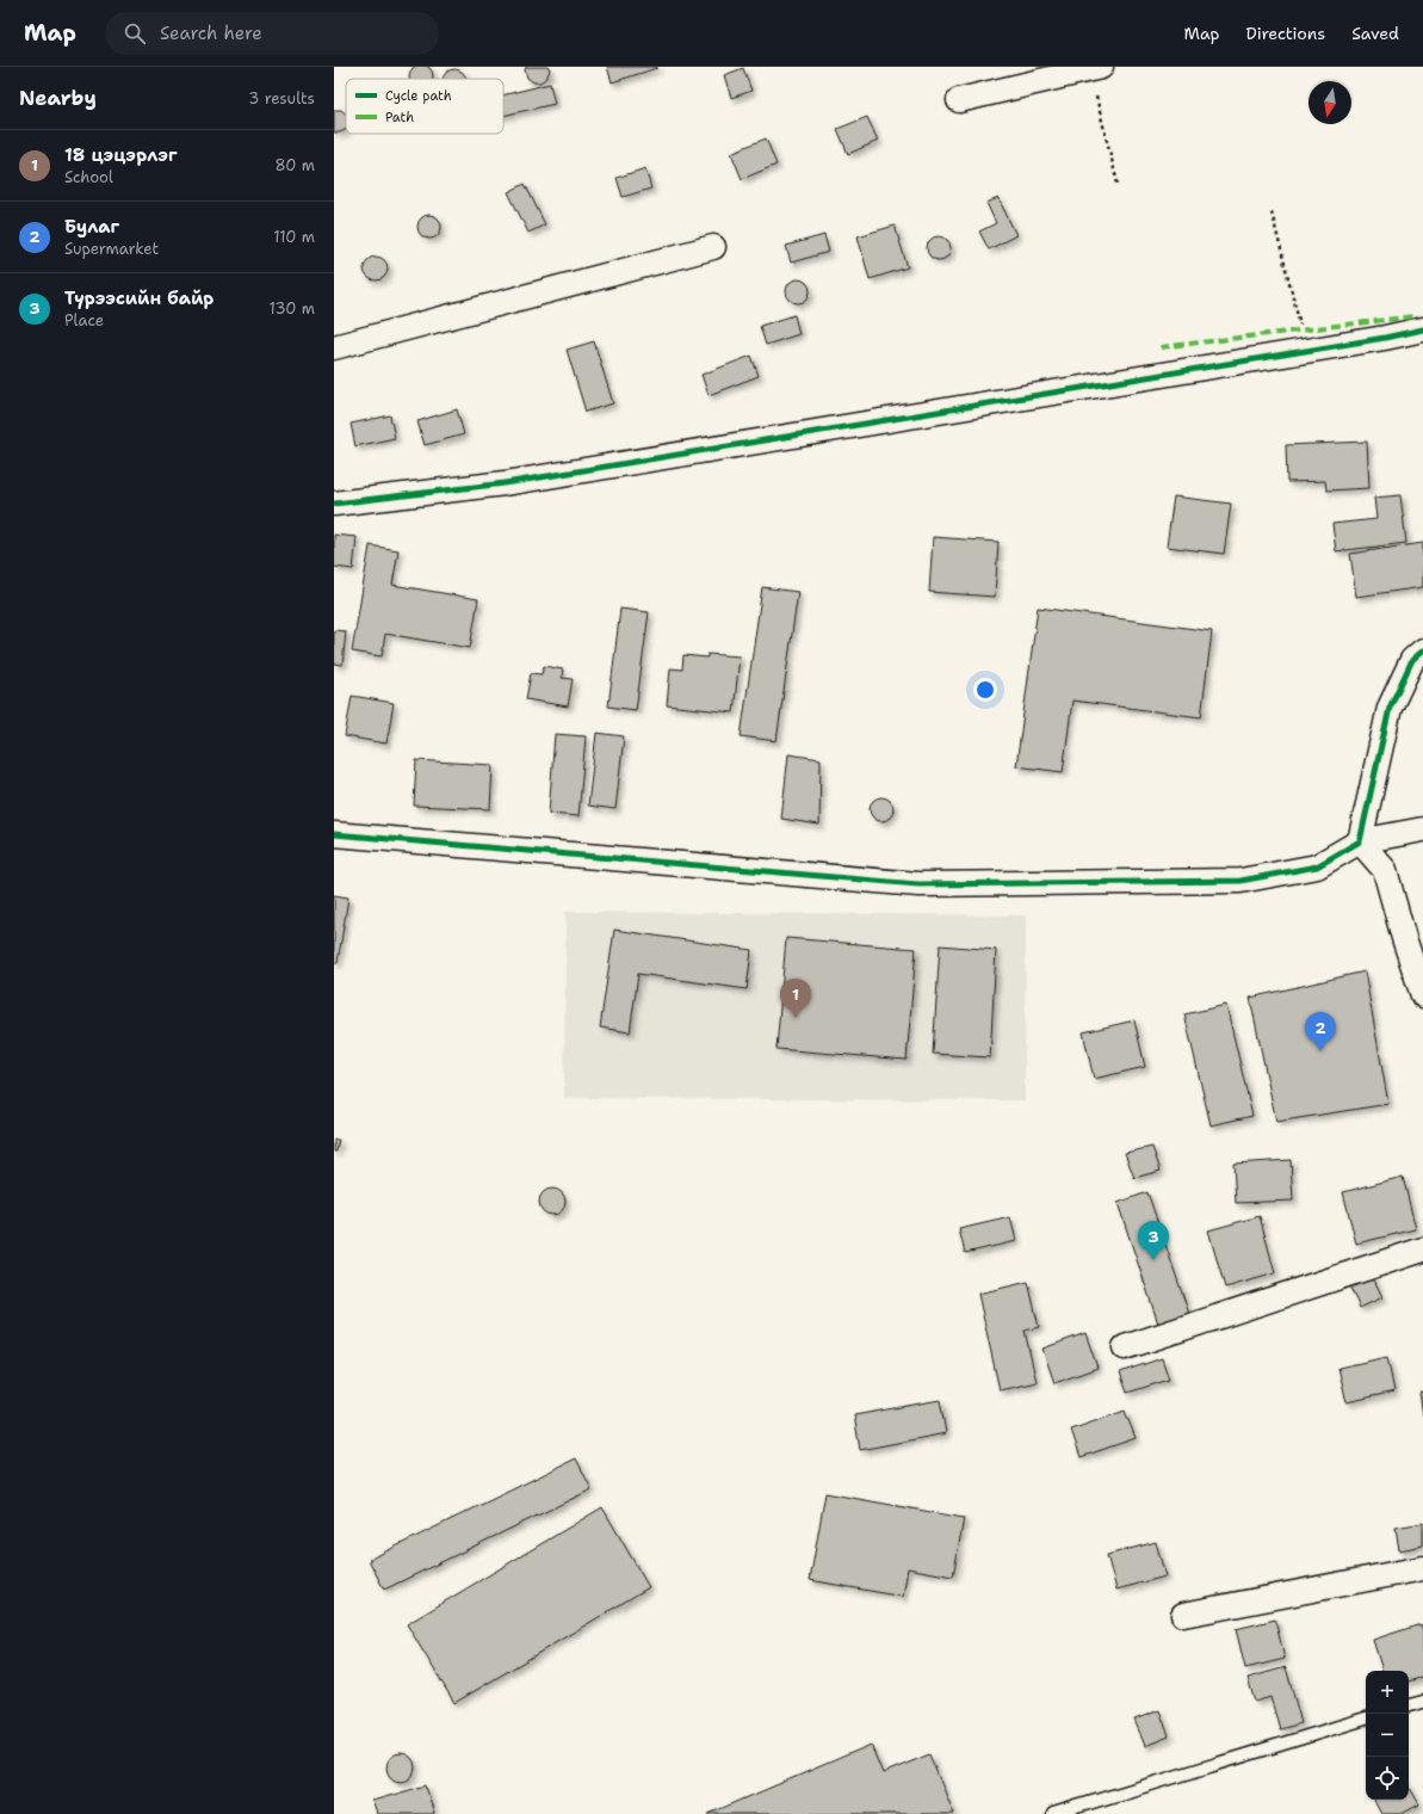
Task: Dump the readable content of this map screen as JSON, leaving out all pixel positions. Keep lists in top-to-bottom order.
{
  "legend": ["Cycle path", "Path"],
  "north": "bottom",
  "page": {
    "header": "Map",
    "search": "Search here",
    "nav": ["Map", "Directions", "Saved"],
    "heading": ["Nearby", "3 results"],
    "list": [
      {
        "mark": "1",
        "name": "18 цэцэрлэг",
        "note": "School",
        "value": "80 m"
      },
      {
        "mark": "2",
        "name": "Булаг",
        "note": "Supermarket",
        "value": "110 m"
      },
      {
        "mark": "3",
        "name": "Түрээсийн байр",
        "note": "Place",
        "value": "130 m"
      }
    ],
    "pins": ["1", "2", "3"],
    "map_buttons": ["+", "−"]
  }
}
